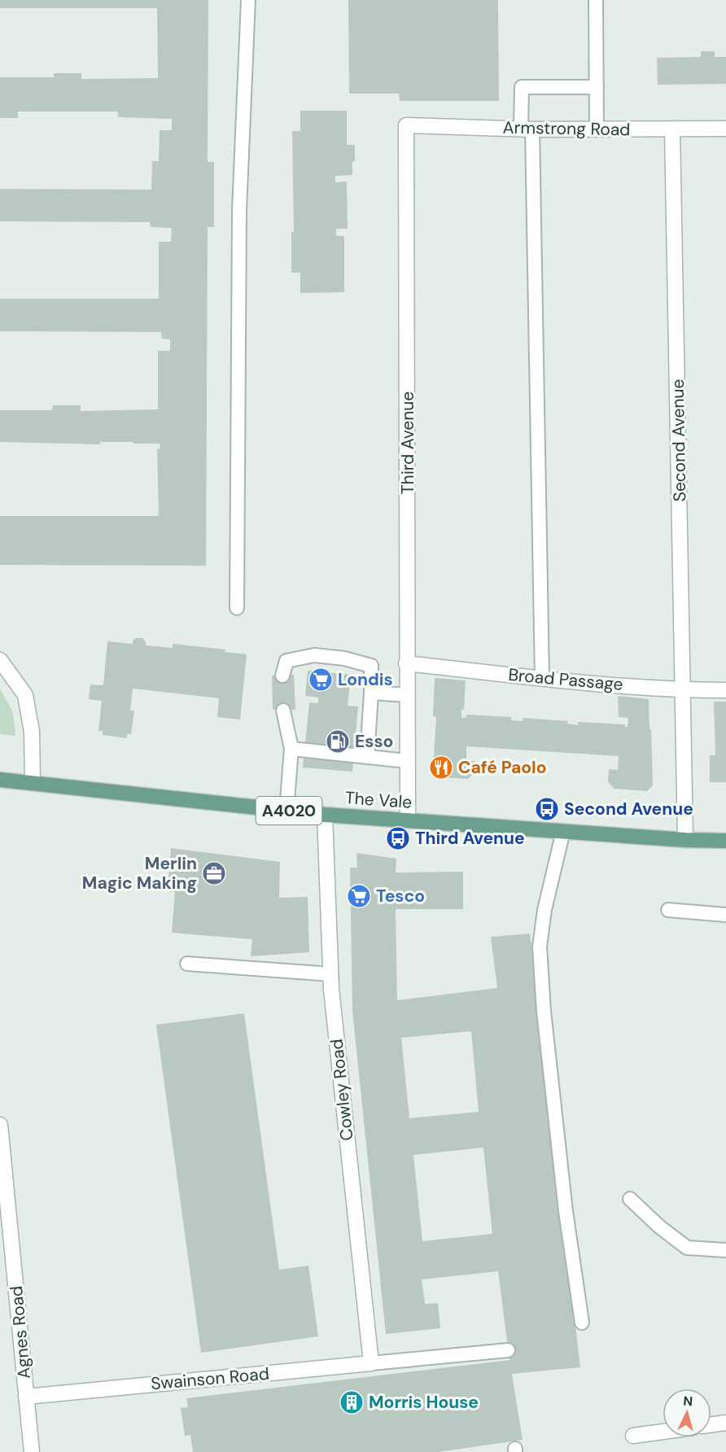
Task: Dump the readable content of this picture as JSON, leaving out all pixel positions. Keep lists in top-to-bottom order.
{
  "streets": {
    "main road": ["The Vale", "A4020"],
    "street": [
      "Armstrong Road",
      "Second Avenue",
      "Third Avenue",
      "Broad Passage",
      "Cowley Road",
      "Agnes Road",
      "Swainson Road"
    ]
  },
  "crossings": [
    ["Armstrong Road", "Second Avenue"],
    ["Armstrong Road", "Third Avenue"],
    ["Second Avenue", "Broad Passage"],
    ["Second Avenue", "The Vale"],
    ["Third Avenue", "Broad Passage"],
    ["Third Avenue", "The Vale"],
    ["The Vale", "Cowley Road"],
    ["Cowley Road", "Swainson Road"],
    ["Agnes Road", "Swainson Road"]
  ],
  "places": {
    "supermarket": ["Londis", "Tesco"],
    "fuel station": ["Esso"],
    "restaurant": ["Café Paolo"],
    "bus stop": ["Second Avenue", "Third Avenue"],
    "office": ["Merlin Magic Making"],
    "building": ["Morris House"]
  },
  "north": "top"
}
